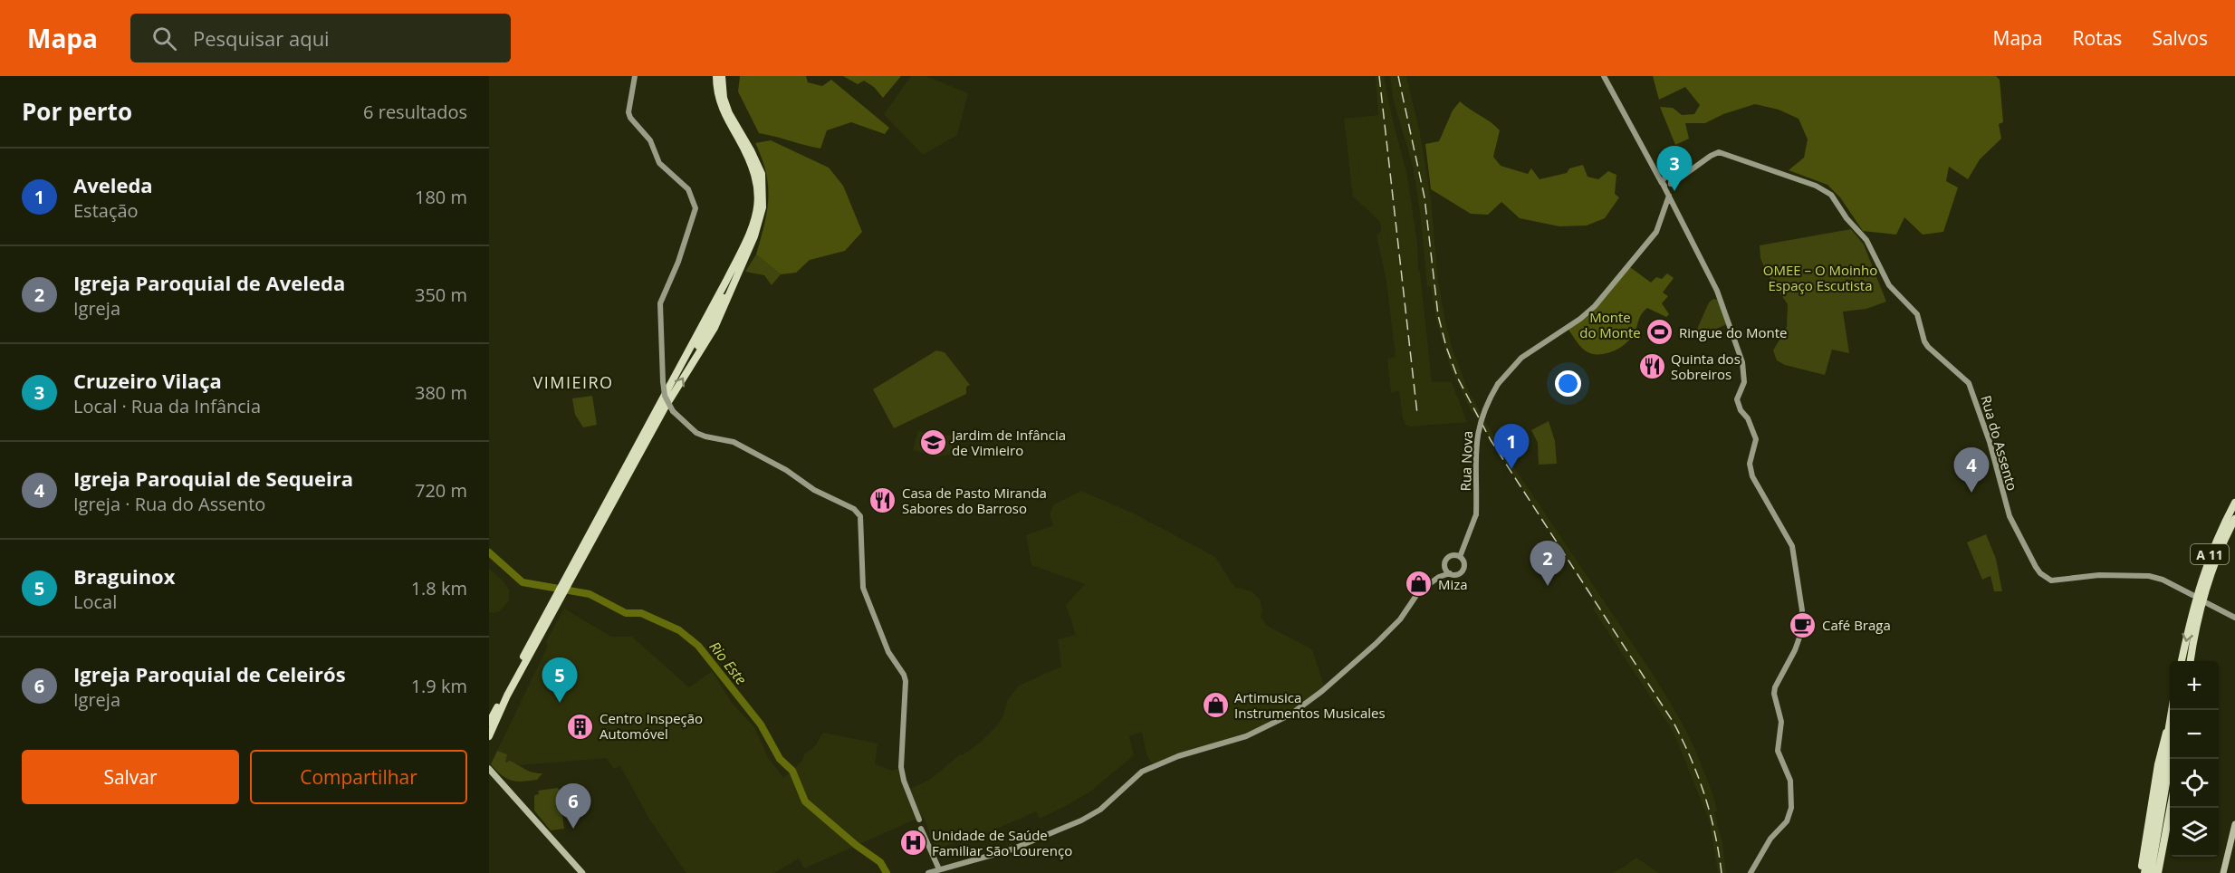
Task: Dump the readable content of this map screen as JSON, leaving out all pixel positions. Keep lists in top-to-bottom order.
{
  "streets": {
    "highway": ["A 11"],
    "street": ["Rua do Assento", "Rua Nova"]
  },
  "crossings": [
    ["Rua do Assento", "Rua Nova"]
  ],
  "districts": ["VIMIEIRO"],
  "water": ["Rio Este"],
  "parks": ["OMEE – O Moinho Espaço Escutista", "Monte do Monte"],
  "places": {
    "sports": ["Ringue do Monte"],
    "restaurant": ["Quinta dos Sobreiros", "Casa de Pasto Miranda Sabores do Barroso"],
    "school or university": ["Jardim de Infância de Vimieiro"],
    "shop": ["Miza", "Artimusica Instrumentos Musicales"],
    "cafe": ["Café Braga"],
    "building": ["Centro Inspeção Automóvel"],
    "hospital": ["Unidade de Saúde Familiar São Lourenço"]
  },
  "page": {
    "header": "Mapa",
    "search": "Pesquisar aqui",
    "nav": ["Mapa", "Rotas", "Salvos"],
    "heading": ["Por perto", "6 resultados"],
    "pins": [
      "3",
      "1",
      "4",
      "2",
      "5",
      "6"
    ],
    "list": [
      {
        "mark": "1",
        "name": "Aveleda",
        "note": "Estação",
        "value": "180 m"
      },
      {
        "mark": "2",
        "name": "Igreja Paroquial de Aveleda",
        "note": "Igreja",
        "value": "350 m"
      },
      {
        "mark": "3",
        "name": "Cruzeiro Vilaça",
        "note": "Local · Rua da Infância",
        "value": "380 m"
      },
      {
        "mark": "4",
        "name": "Igreja Paroquial de Sequeira",
        "note": "Igreja · Rua do Assento",
        "value": "720 m"
      },
      {
        "mark": "5",
        "name": "Braguinox",
        "note": "Local",
        "value": "1.8 km"
      },
      {
        "mark": "6",
        "name": "Igreja Paroquial de Celeirós",
        "note": "Igreja",
        "value": "1.9 km"
      }
    ],
    "map_buttons": ["+", "−"],
    "buttons": ["Salvar", "Compartilhar"]
  }
}
